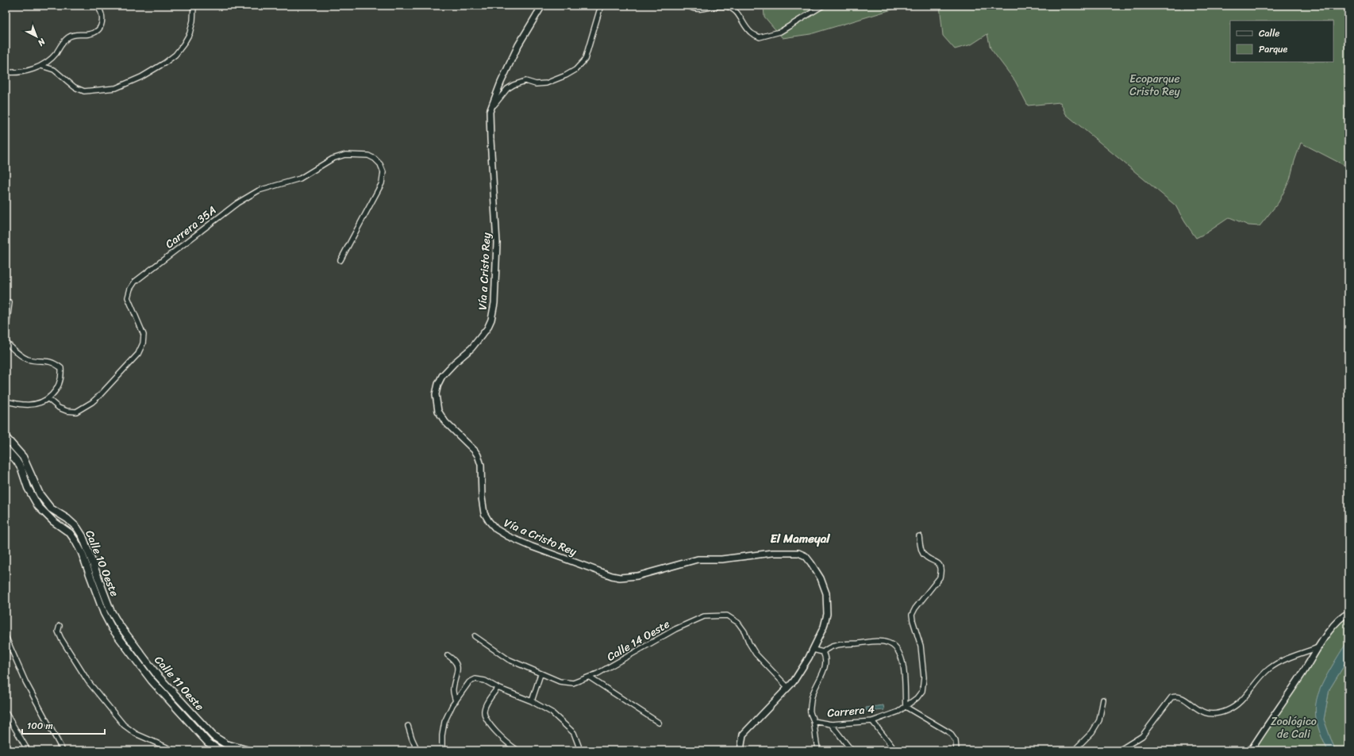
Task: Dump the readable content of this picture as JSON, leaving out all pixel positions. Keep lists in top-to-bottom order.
{
  "streets": {
    "main road": ["Calle 10 Oeste", "Calle 11 Oeste"],
    "street": [
      "Carrera 35A",
      "Vía a Cristo Rey",
      "Calle 14 Oeste",
      "Carrera 4"
    ]
  },
  "crossings": [
    ["Vía a Cristo Rey", "Calle 14 Oeste"],
    ["Calle 10 Oeste", "Calle 11 Oeste"]
  ],
  "districts": ["El Mameyal"],
  "parks": ["Ecoparque Cristo Rey", "Zoológico de Cali"],
  "legend": ["Calle", "Parque"],
  "scale_bar": "100 m",
  "north": "bottom right"
}
